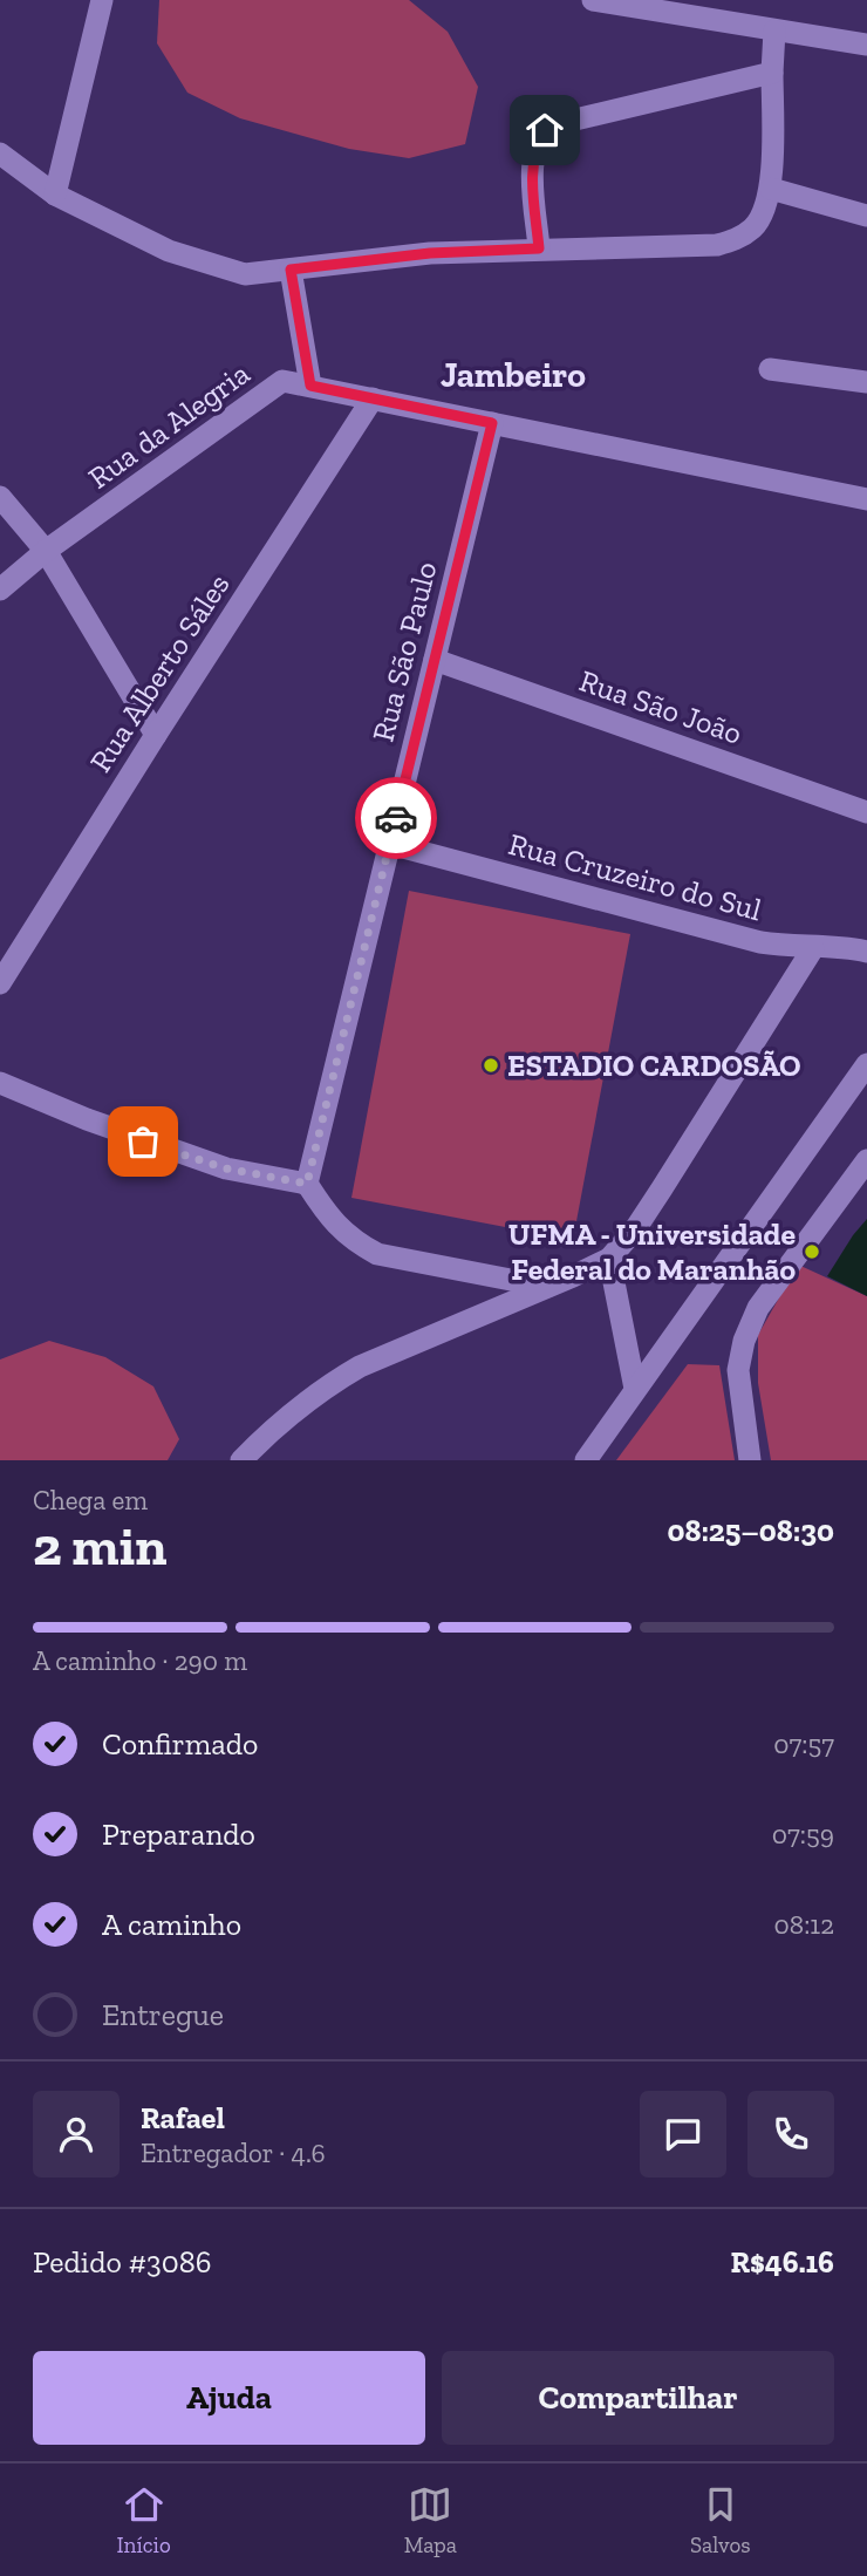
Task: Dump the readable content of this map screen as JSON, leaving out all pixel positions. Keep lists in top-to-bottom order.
{
  "streets": {
    "street": [
      "Rua da Alegria",
      "Rua São Paulo",
      "Rua Alberto Sáles",
      "Rua São João",
      "Rua Cruzeiro do Sul"
    ]
  },
  "crossings": [
    ["Rua da Alegria", "Rua São Paulo"],
    ["Rua da Alegria", "Rua Alberto Sáles"],
    ["Rua São Paulo", "Rua São João"],
    ["Rua São Paulo", "Rua Cruzeiro do Sul"]
  ],
  "districts": ["Jambeiro"],
  "places": ["ESTADIO CARDOSÃO", "UFMA - Universidade Federal do Maranhão"],
  "page": {
    "heading": ["2 min", "Chega em", "08:25–08:30"],
    "panel": [
      "Rafael",
      "Entregador · 4.6",
      "Pedido #3086",
      "R$46.16"
    ],
    "bar": "A caminho · 290 m",
    "list": [
      ["Confirmado", "07:57"],
      ["Preparando", "07:59"],
      ["A caminho", "08:12"],
      "Entregue"
    ],
    "buttons": ["Ajuda", "Compartilhar"],
    "tabs": ["Início", "Mapa", "Salvos"]
  }
}
